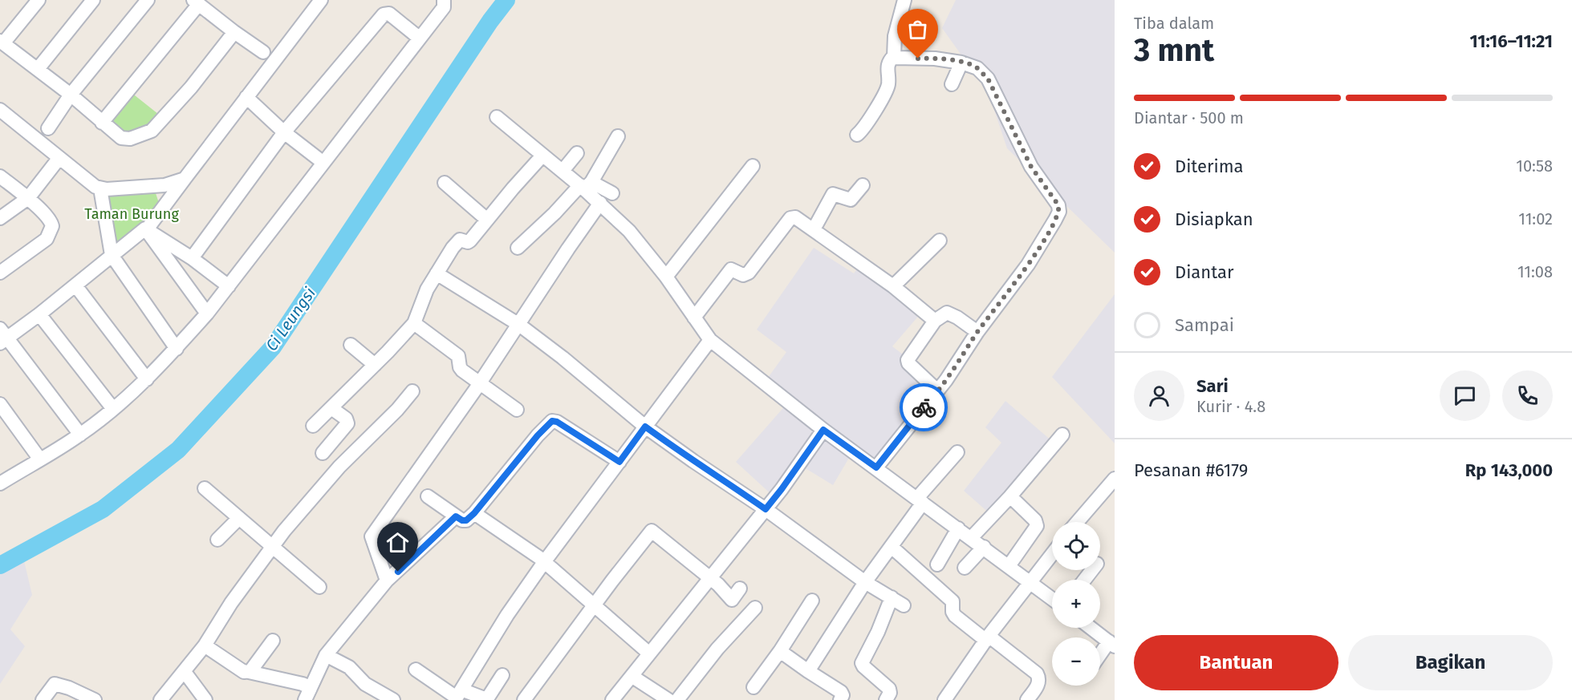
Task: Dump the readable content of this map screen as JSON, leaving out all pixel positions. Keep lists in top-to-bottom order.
{
  "water": ["Ci Leungsi"],
  "parks": ["Taman Burung"],
  "page": {
    "heading": ["3 mnt", "Tiba dalam", "11:16–11:21"],
    "panel": [
      "Sari",
      "Kurir · 4.8",
      "Pesanan #6179",
      "Rp 143,000"
    ],
    "bar": "Diantar · 500 m",
    "list": [
      ["Diterima", "10:58"],
      ["Disiapkan", "11:02"],
      ["Diantar", "11:08"],
      "Sampai"
    ],
    "map_buttons": ["+", "−"],
    "buttons": ["Bantuan", "Bagikan"]
  }
}
